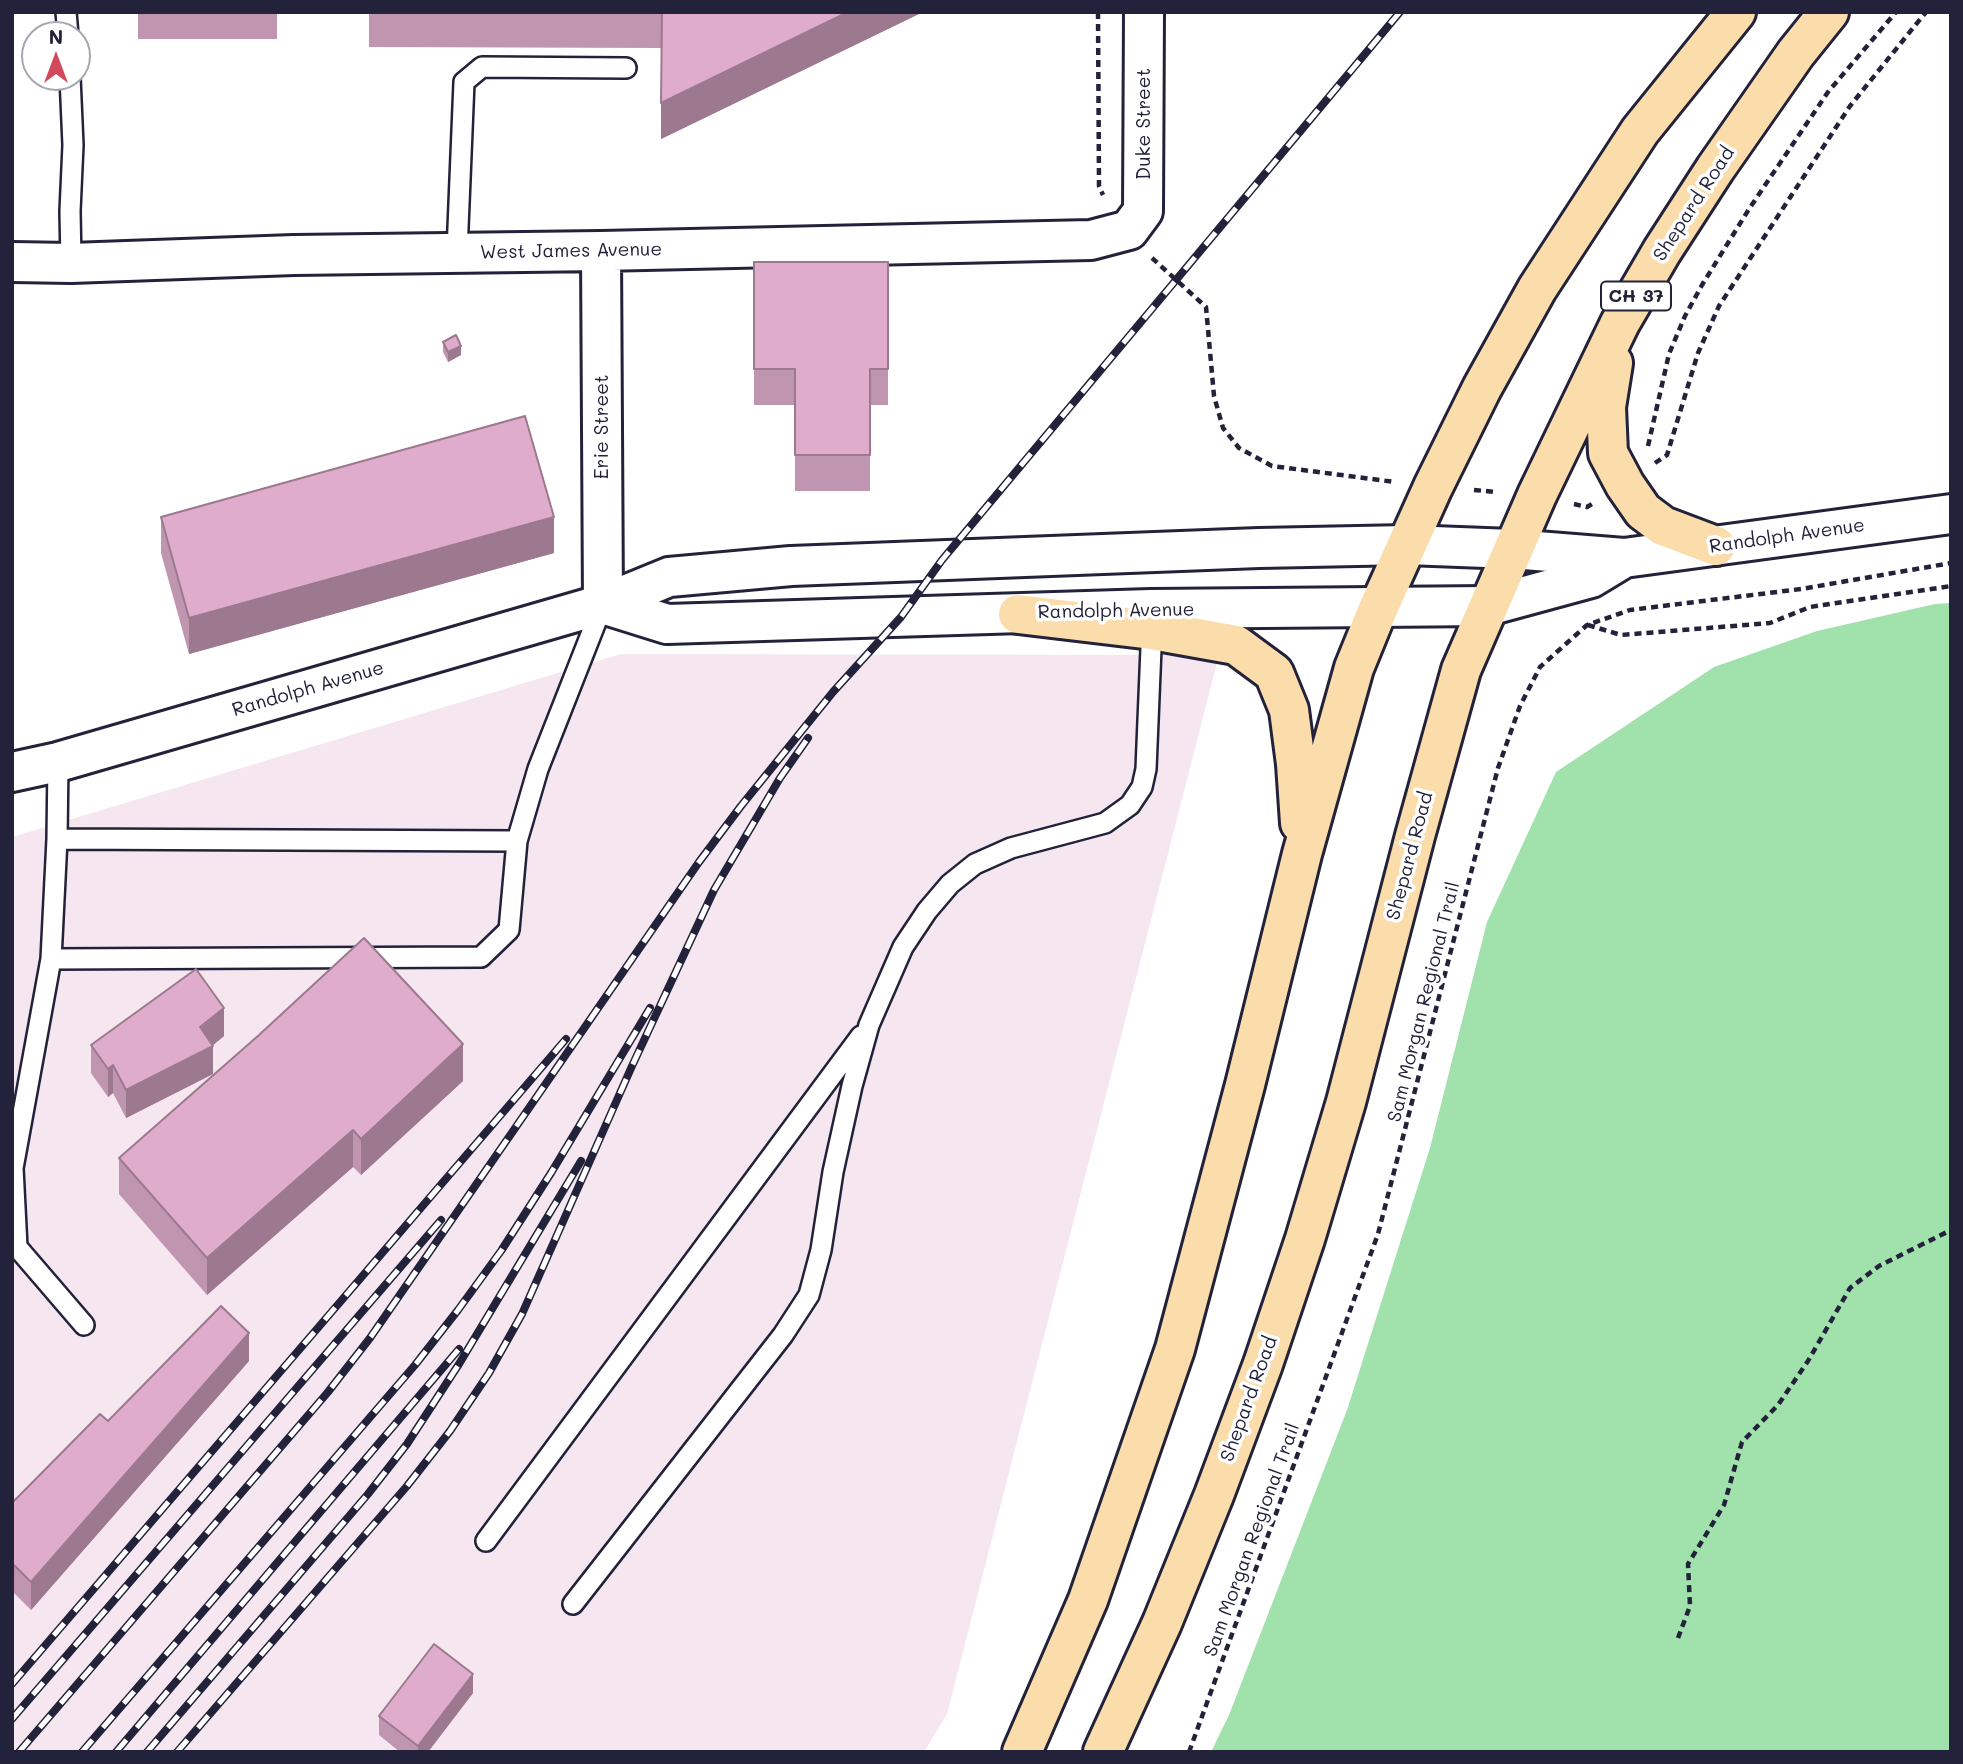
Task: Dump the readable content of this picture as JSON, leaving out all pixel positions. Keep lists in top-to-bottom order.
{
  "streets": {
    "highway": ["Shepard Road", "CH 37"],
    "street": [
      "Duke Street",
      "West James Avenue",
      "Erie Street",
      "Randolph Avenue"
    ],
    "path": ["Sam Morgan Regional Trail"]
  },
  "crossings": [
    ["Duke Street", "West James Avenue"],
    ["Shepard Road", "Randolph Avenue"],
    ["West James Avenue", "Erie Street"],
    ["Erie Street", "Randolph Avenue"]
  ],
  "north": "top"
}
